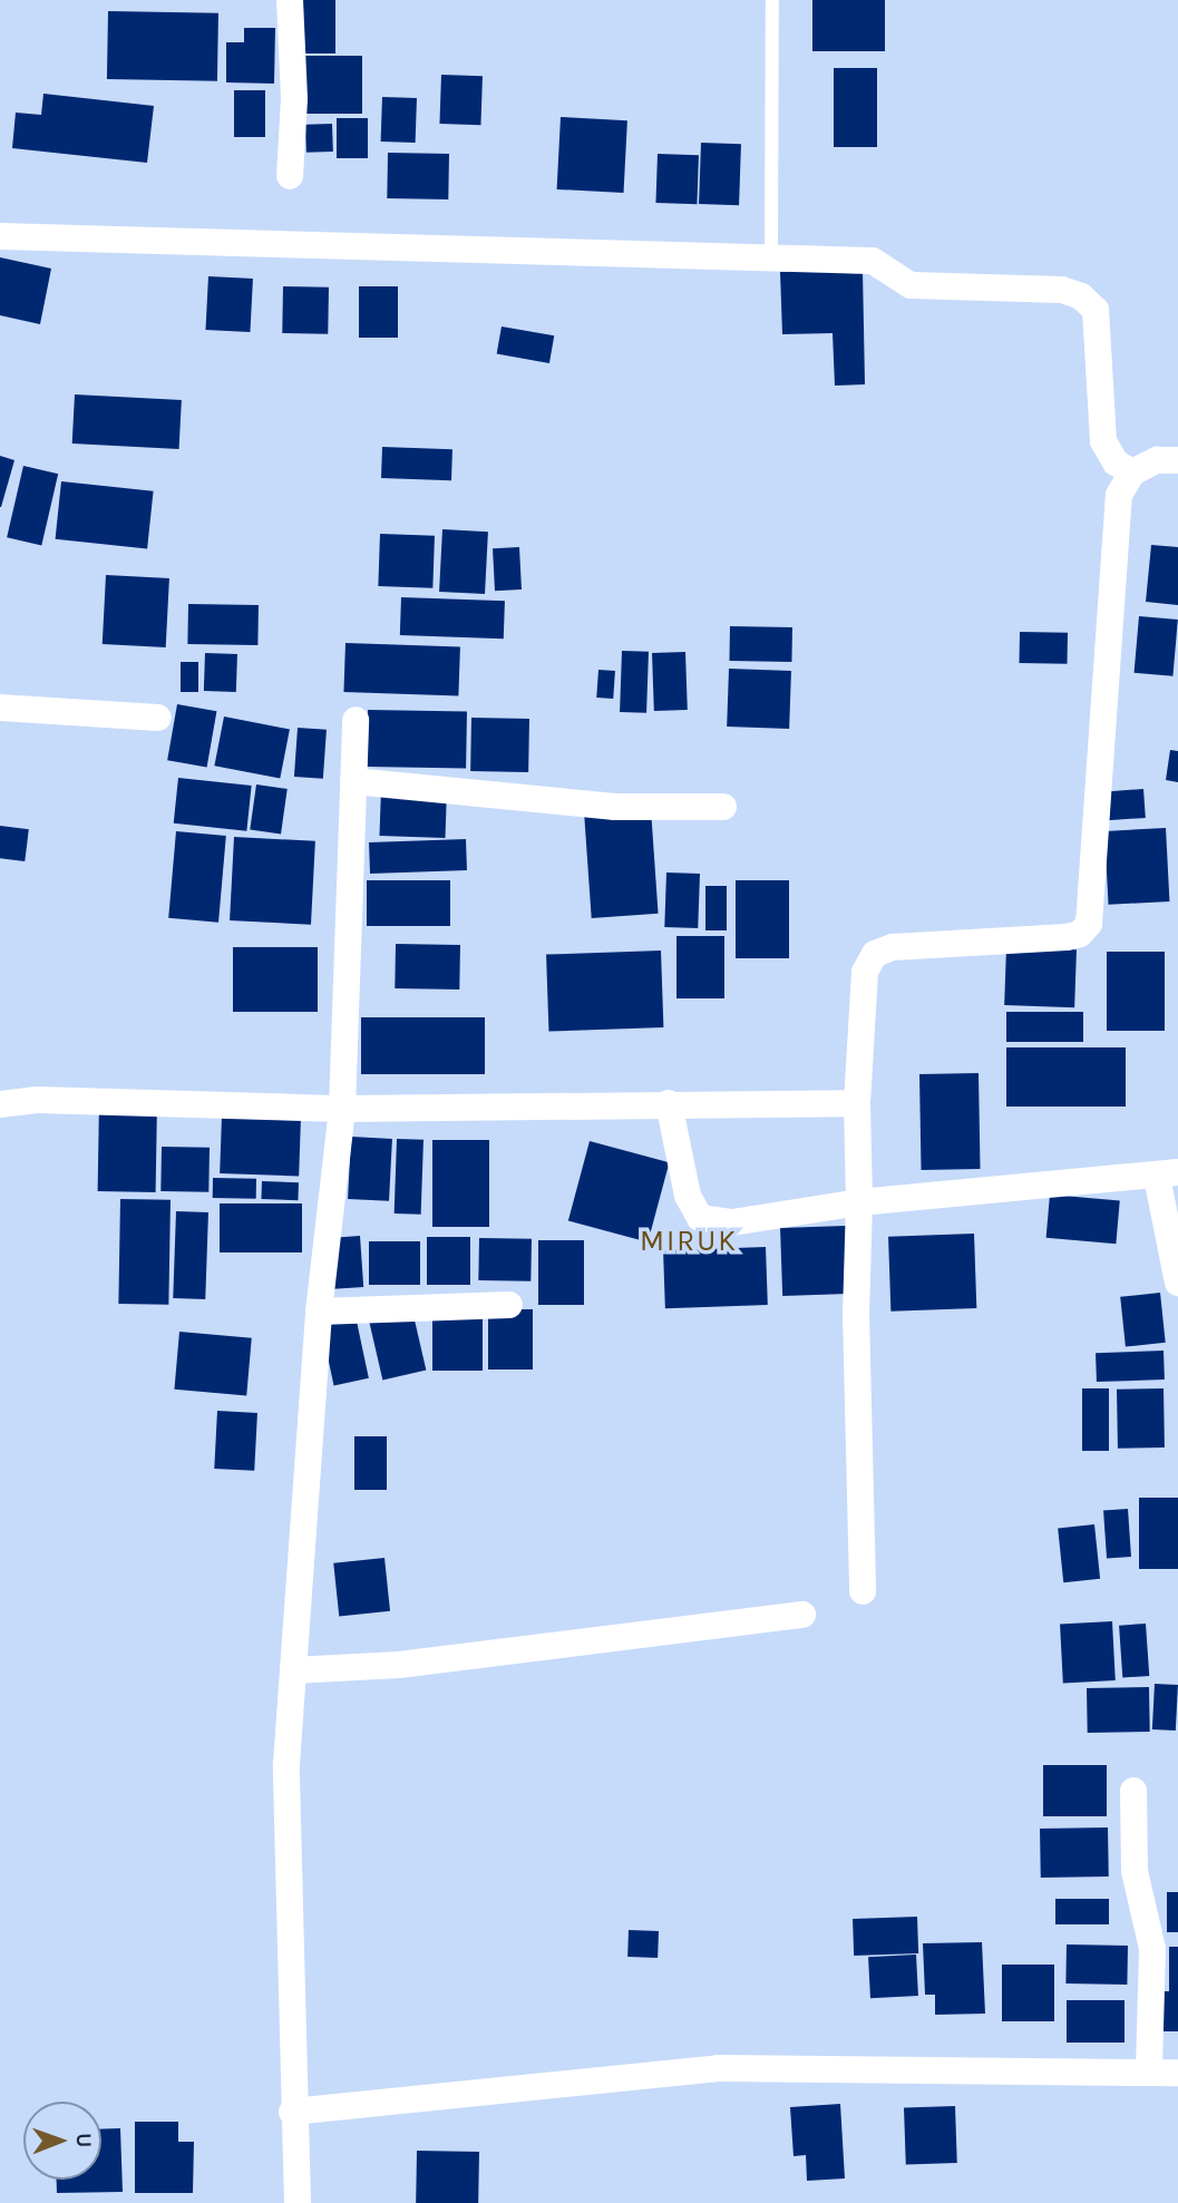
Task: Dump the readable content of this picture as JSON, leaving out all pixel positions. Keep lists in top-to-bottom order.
{
  "districts": ["MIRUK"],
  "north": "right"
}
